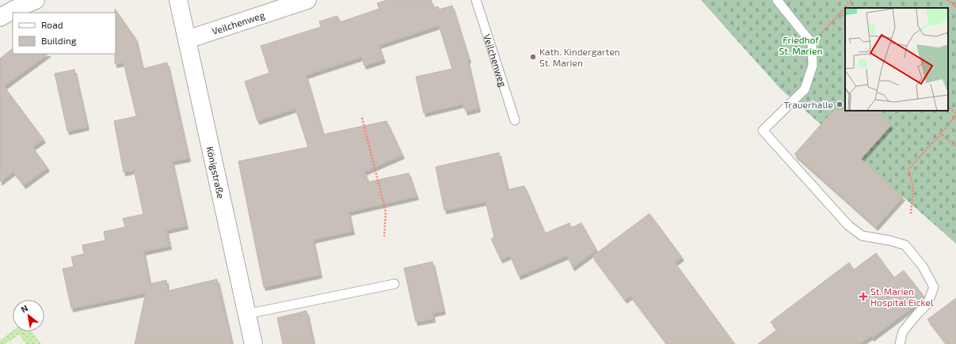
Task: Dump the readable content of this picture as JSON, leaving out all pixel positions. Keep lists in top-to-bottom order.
{
  "streets": {
    "street": ["Veilchenweg", "Königstraße"]
  },
  "crossings": [
    ["Veilchenweg", "Königstraße"]
  ],
  "parks": ["Friedhof St. Marien"],
  "places": {
    "other": ["Kath. Kindergarten St. Marien", "Trauerhalle"],
    "health": ["St. Marien Hospital Eickel"]
  },
  "legend": ["Road", "Building"],
  "north": "top left"
}
